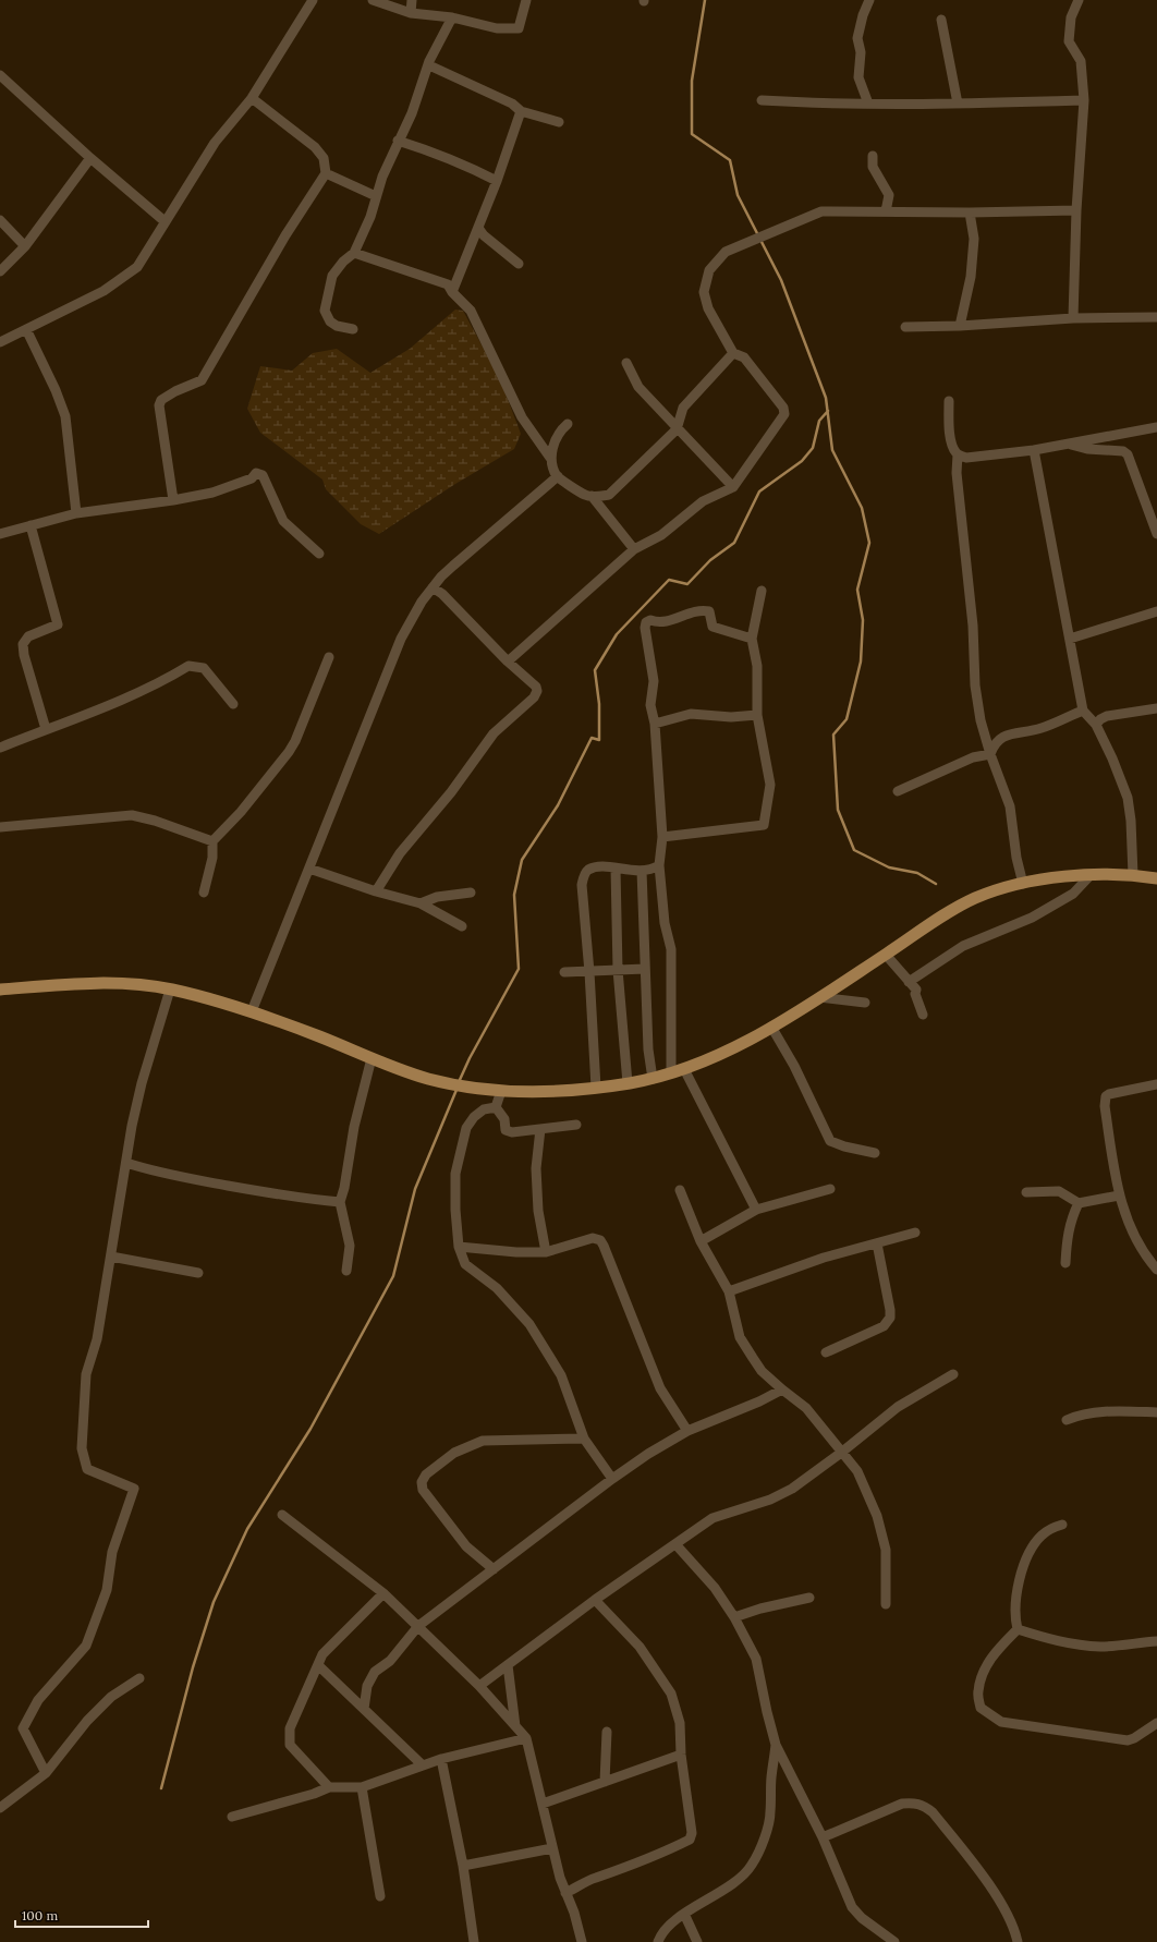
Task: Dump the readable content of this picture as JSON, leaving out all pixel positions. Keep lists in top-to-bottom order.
{
  "scale_bar": "100 m"
}
